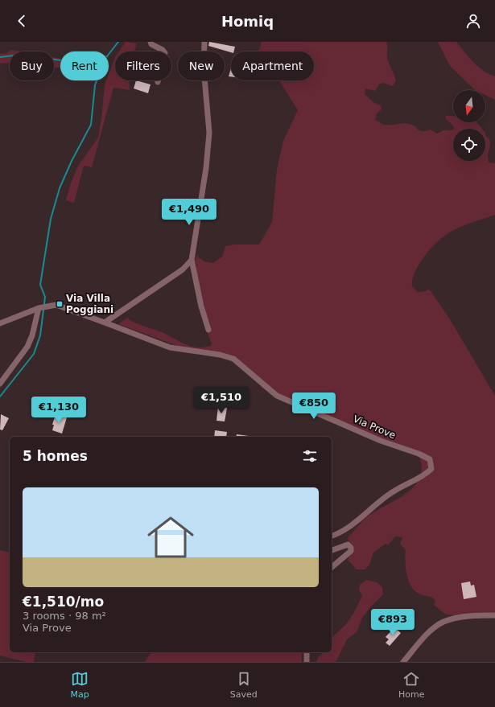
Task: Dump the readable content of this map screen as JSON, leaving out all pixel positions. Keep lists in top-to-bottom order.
{
  "streets": {
    "street": ["Via Prove"]
  },
  "places": {
    "transit": ["Via Villa Poggiani"]
  },
  "north": "bottom",
  "page": {
    "header": "Homiq",
    "chip": [
      "Buy",
      "Rent",
      "Filters",
      "New",
      "Apartment"
    ],
    "price": [
      "€1,490",
      "€1,510",
      "€850",
      "€1,130",
      "€893"
    ],
    "heading": "5 homes",
    "list": [
      {
        "name": "€1,510/mo",
        "note": "3 rooms · 98 m² · Via Prove"
      }
    ],
    "tabs": ["Map", "Saved", "Home"]
  }
}
